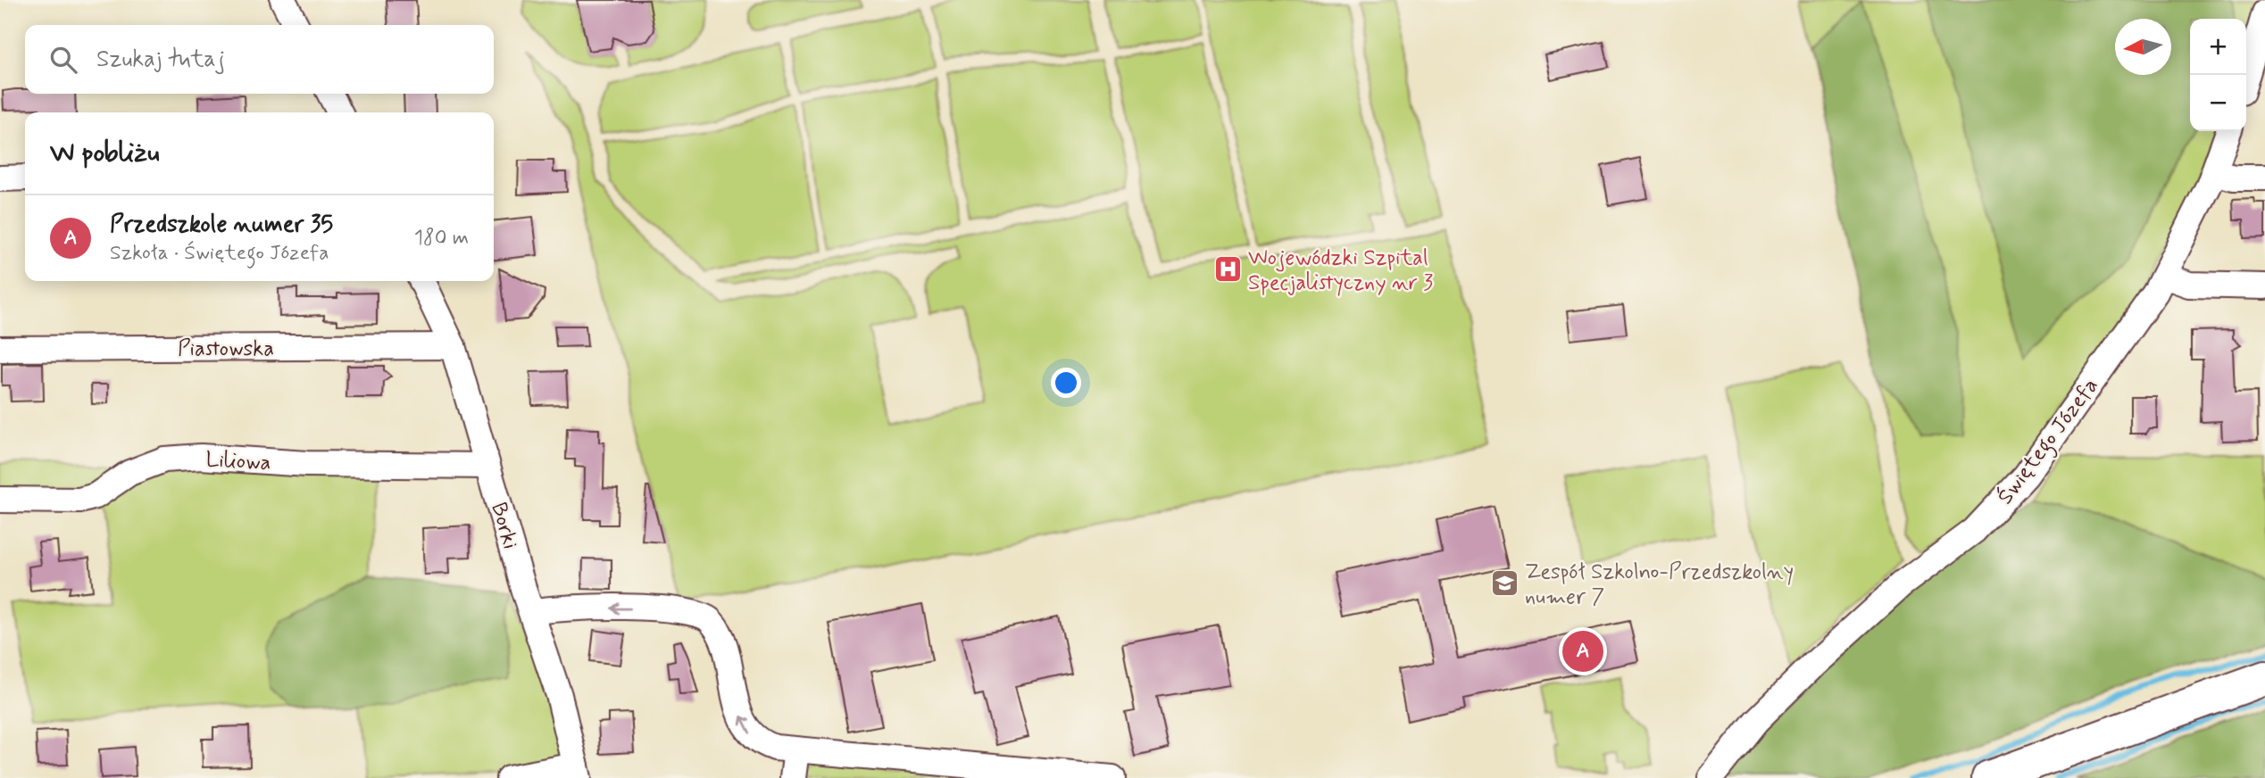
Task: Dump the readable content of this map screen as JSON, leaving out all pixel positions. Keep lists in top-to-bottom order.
{
  "streets": {
    "street": [
      "Piastowska",
      "Świętego Józefa",
      "Liliowa",
      "Borki"
    ]
  },
  "crossings": [
    ["Piastowska", "Borki"],
    ["Liliowa", "Borki"]
  ],
  "places": {
    "hospital": ["Wojewódzki Szpital Specjalistyczny nr 3"],
    "school or university": ["Zespół Szkolno-Przedszkolny numer 7"]
  },
  "north": "left",
  "page": {
    "map_buttons": ["+", "−"],
    "search": "Szukaj tutaj",
    "heading": "W pobliżu",
    "list": [
      {
        "mark": "A",
        "name": "Przedszkole numer 35",
        "note": "Szkoła · Świętego Józefa",
        "value": "180 m"
      }
    ],
    "pins": "A"
  }
}
